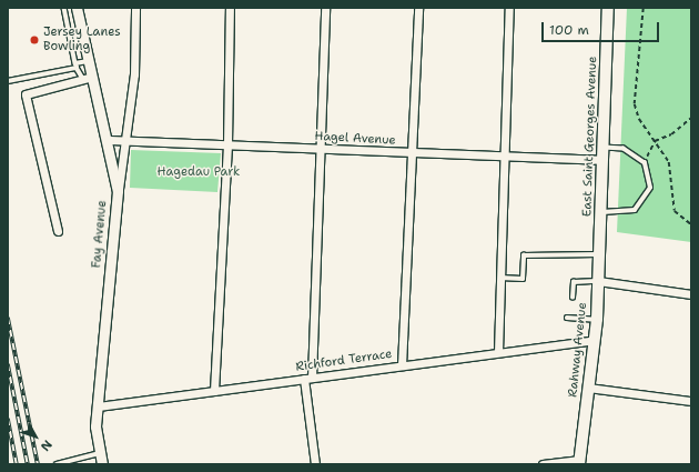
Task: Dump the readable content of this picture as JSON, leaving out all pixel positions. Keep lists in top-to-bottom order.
{
  "streets": {
    "main road": ["East Saint Georges Avenue", "Rahway Avenue"],
    "street": ["Hagel Avenue", "Fay Avenue", "Richford Terrace"]
  },
  "crossings": [
    ["East Saint Georges Avenue", "Hagel Avenue"],
    ["East Saint Georges Avenue", "Rahway Avenue"],
    ["Hagel Avenue", "Fay Avenue"],
    ["Fay Avenue", "Richford Terrace"],
    ["Rahway Avenue", "Richford Terrace"]
  ],
  "parks": ["Hagedau Park"],
  "places": ["Jersey Lanes Bowling"],
  "scale_bar": "100 m",
  "north": "bottom right"
}
